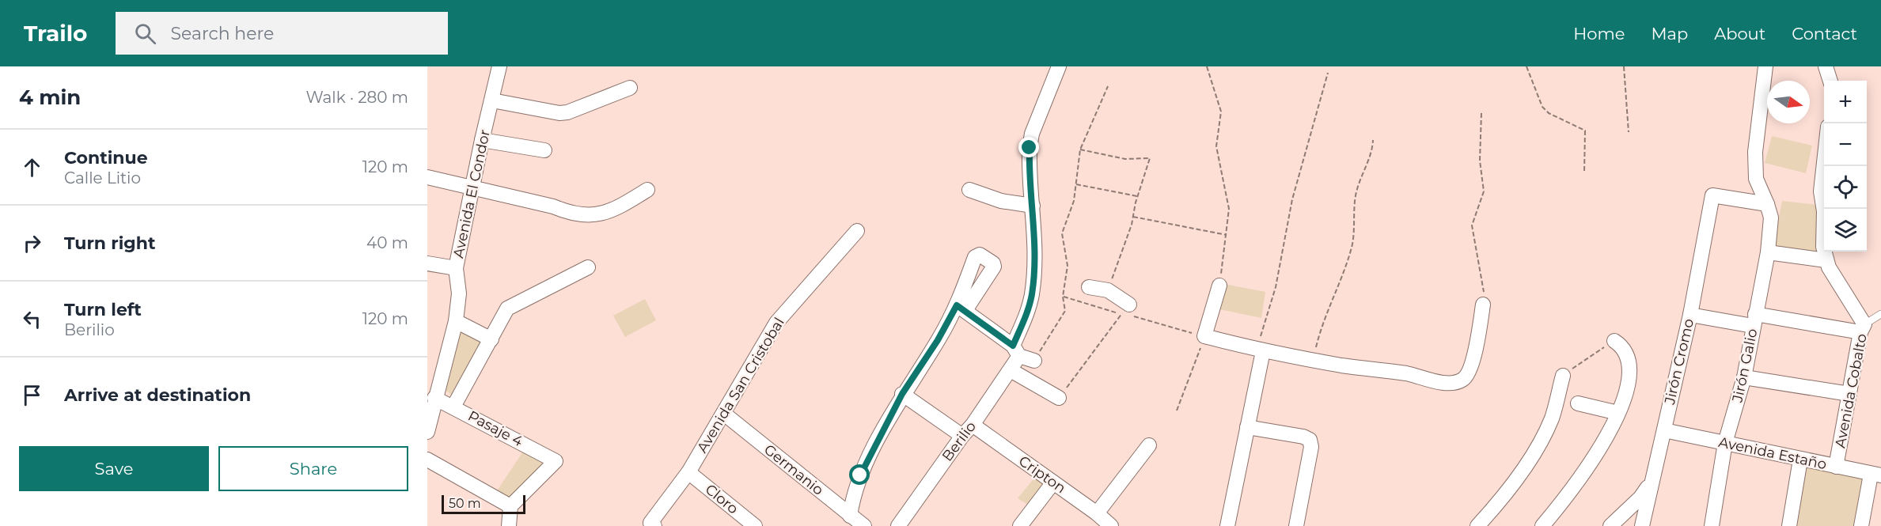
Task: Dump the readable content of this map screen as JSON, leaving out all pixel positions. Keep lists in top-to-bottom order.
{
  "streets": {
    "street": [
      "Avenida El Condor",
      "Jirón Cromo",
      "Jirón Galio",
      "Avenida San Cristobal",
      "Avenida Cobalto",
      "Pasaje 4",
      "Berilio",
      "Avenida Estaño",
      "Germanio",
      "Cripton",
      "Cloro"
    ]
  },
  "crossings": [
    ["Avenida El Condor", "Pasaje 4"],
    ["Jirón Cromo", "Jirón Galio"],
    ["Jirón Cromo", "Avenida Estaño"],
    ["Jirón Galio", "Avenida Estaño"],
    ["Avenida San Cristobal", "Germanio"],
    ["Avenida San Cristobal", "Cloro"],
    ["Avenida Cobalto", "Avenida Estaño"],
    ["Berilio", "Cripton"]
  ],
  "scale_bar": "50 m",
  "north": "right",
  "page": {
    "header": "Trailo",
    "search": "Search here",
    "nav": [
      "Home",
      "Map",
      "About",
      "Contact"
    ],
    "heading": ["4 min", "Walk · 280 m"],
    "map_buttons": ["+", "−"],
    "list": [
      ["Continue", "Calle Litio", "120 m"],
      ["Turn right", "40 m"],
      ["Turn left", "Berilio", "120 m"],
      "Arrive at destination"
    ],
    "buttons": ["Save", "Share"],
    "scale": "50 m"
  }
}
